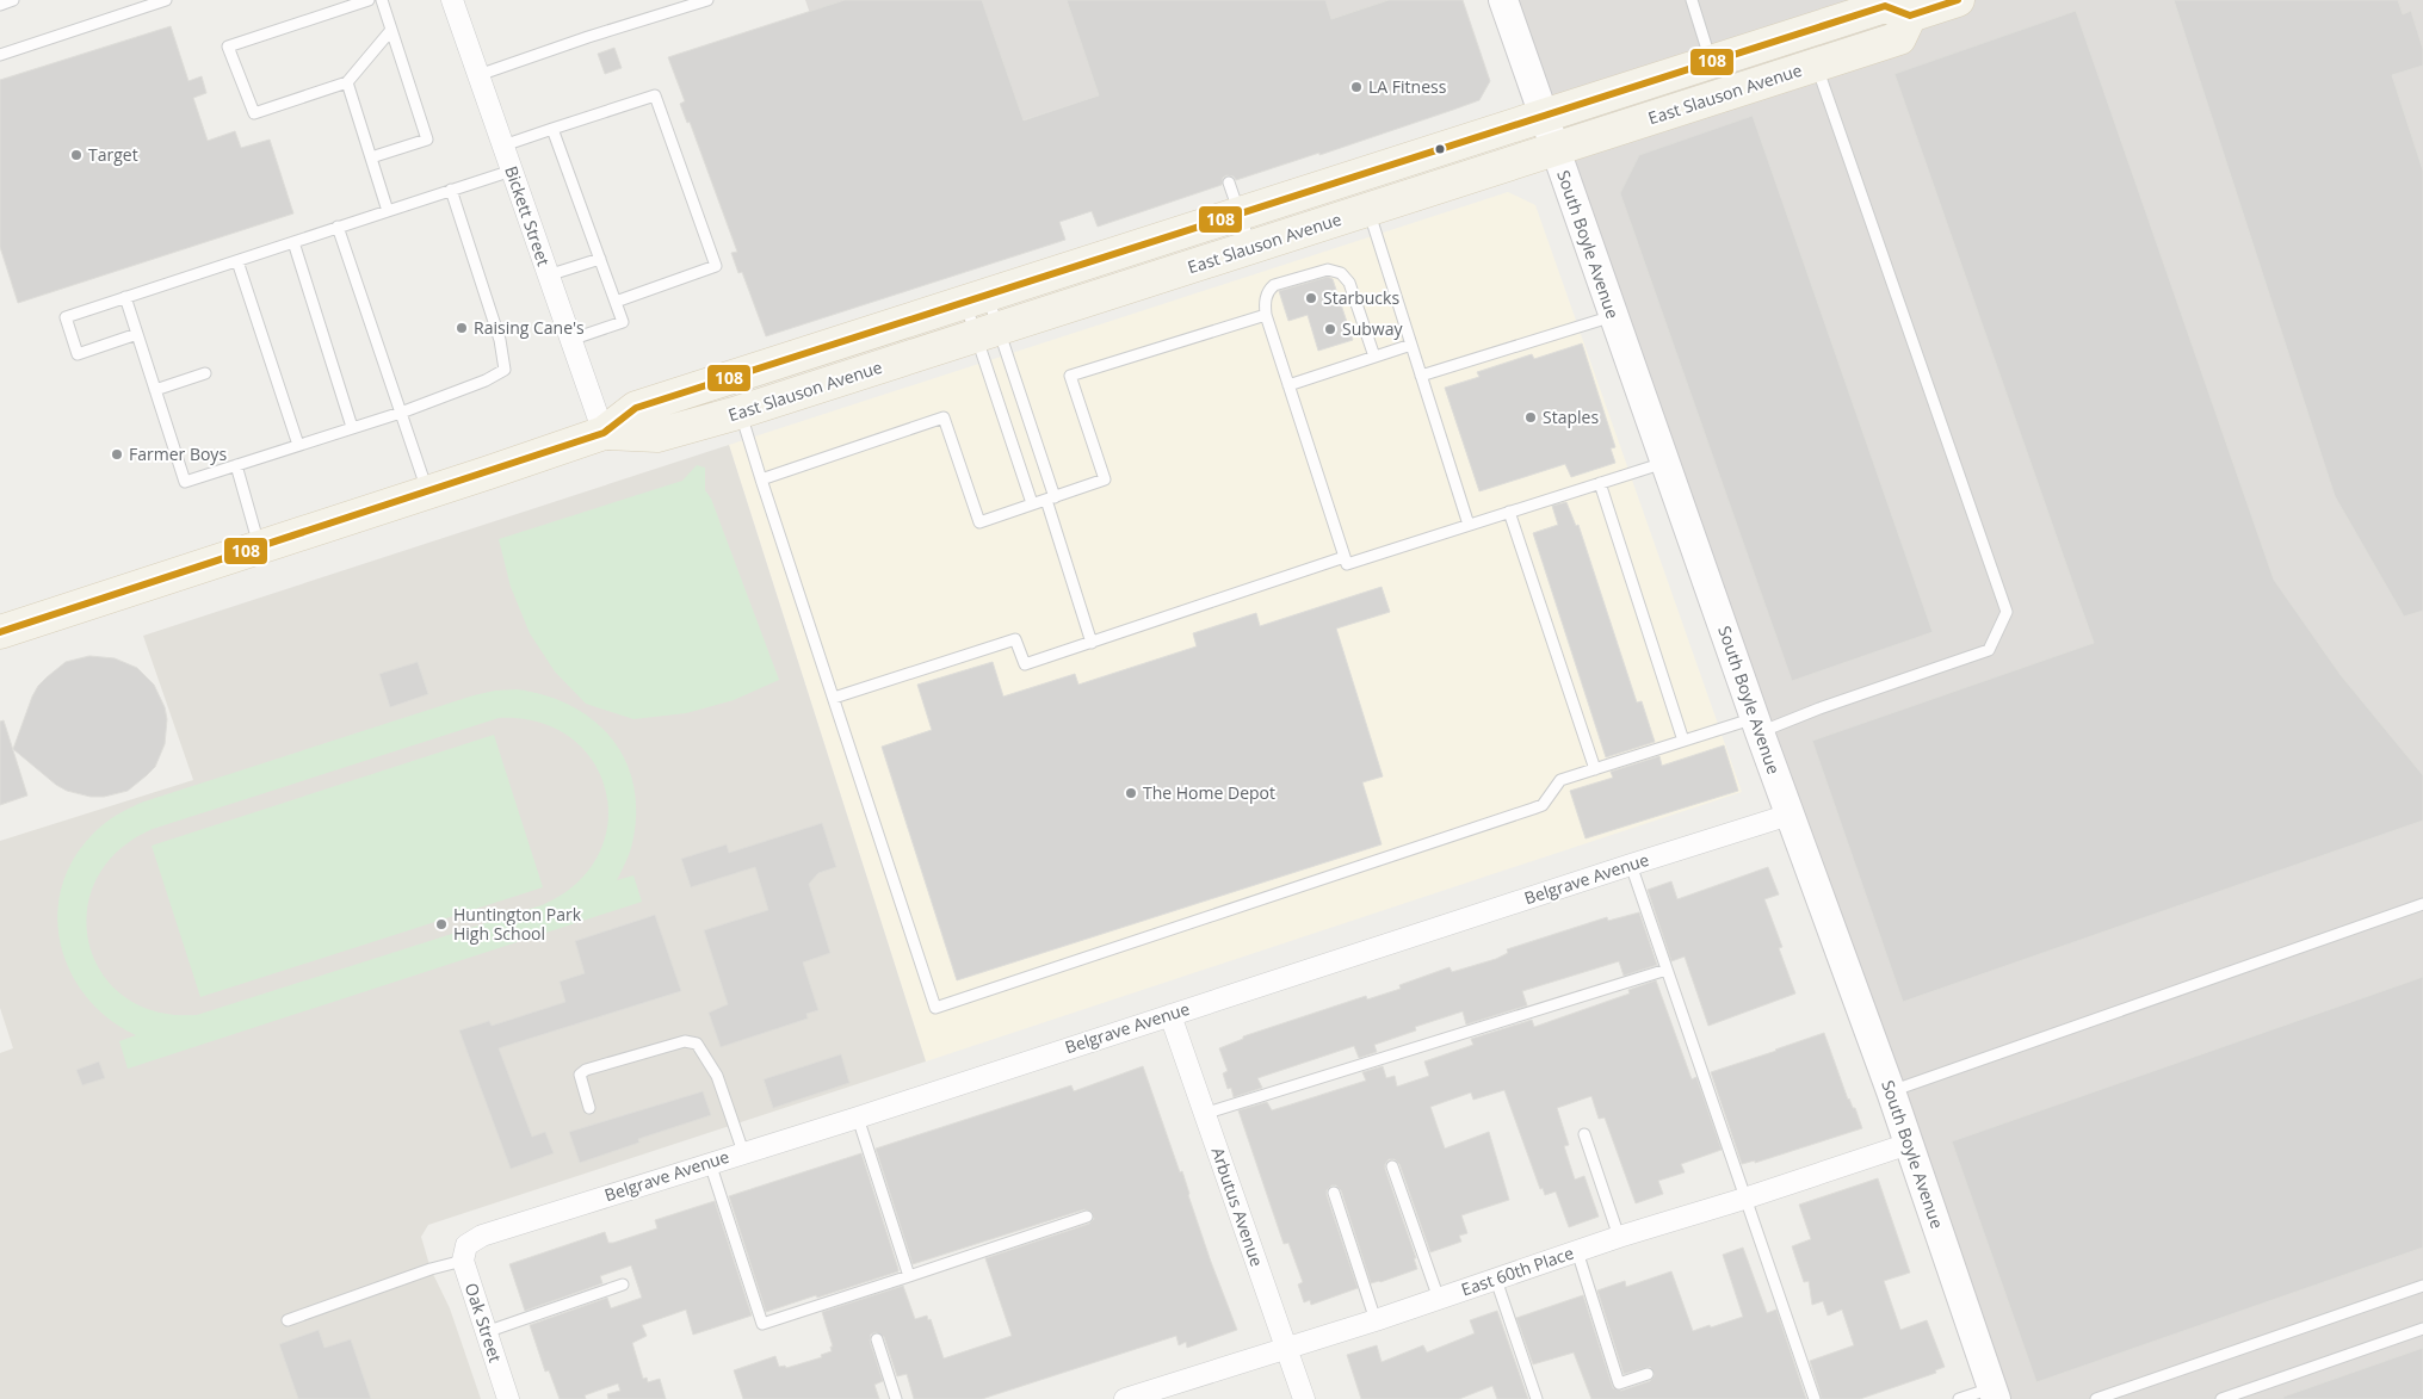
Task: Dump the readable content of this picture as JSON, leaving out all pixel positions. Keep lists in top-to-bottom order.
{
  "streets": {
    "main road": ["East Slauson Avenue", "South Boyle Avenue"],
    "street": [
      "Bickett Street",
      "Belgrave Avenue",
      "Arbutus Avenue",
      "East 60th Place",
      "Oak Street"
    ]
  },
  "crossings": [
    ["East Slauson Avenue", "Bickett Street"],
    ["East Slauson Avenue", "South Boyle Avenue"],
    ["South Boyle Avenue", "Belgrave Avenue"],
    ["South Boyle Avenue", "East 60th Place"],
    ["Belgrave Avenue", "Arbutus Avenue"],
    ["Belgrave Avenue", "Oak Street"],
    ["Arbutus Avenue", "East 60th Place"]
  ],
  "places": [
    "LA Fitness",
    "Target",
    "Starbucks",
    "Raising Cane's",
    "Subway",
    "Staples",
    "Farmer Boys",
    "The Home Depot",
    "Huntington Park High School"
  ],
  "lines": ["transit line 108"]
}
